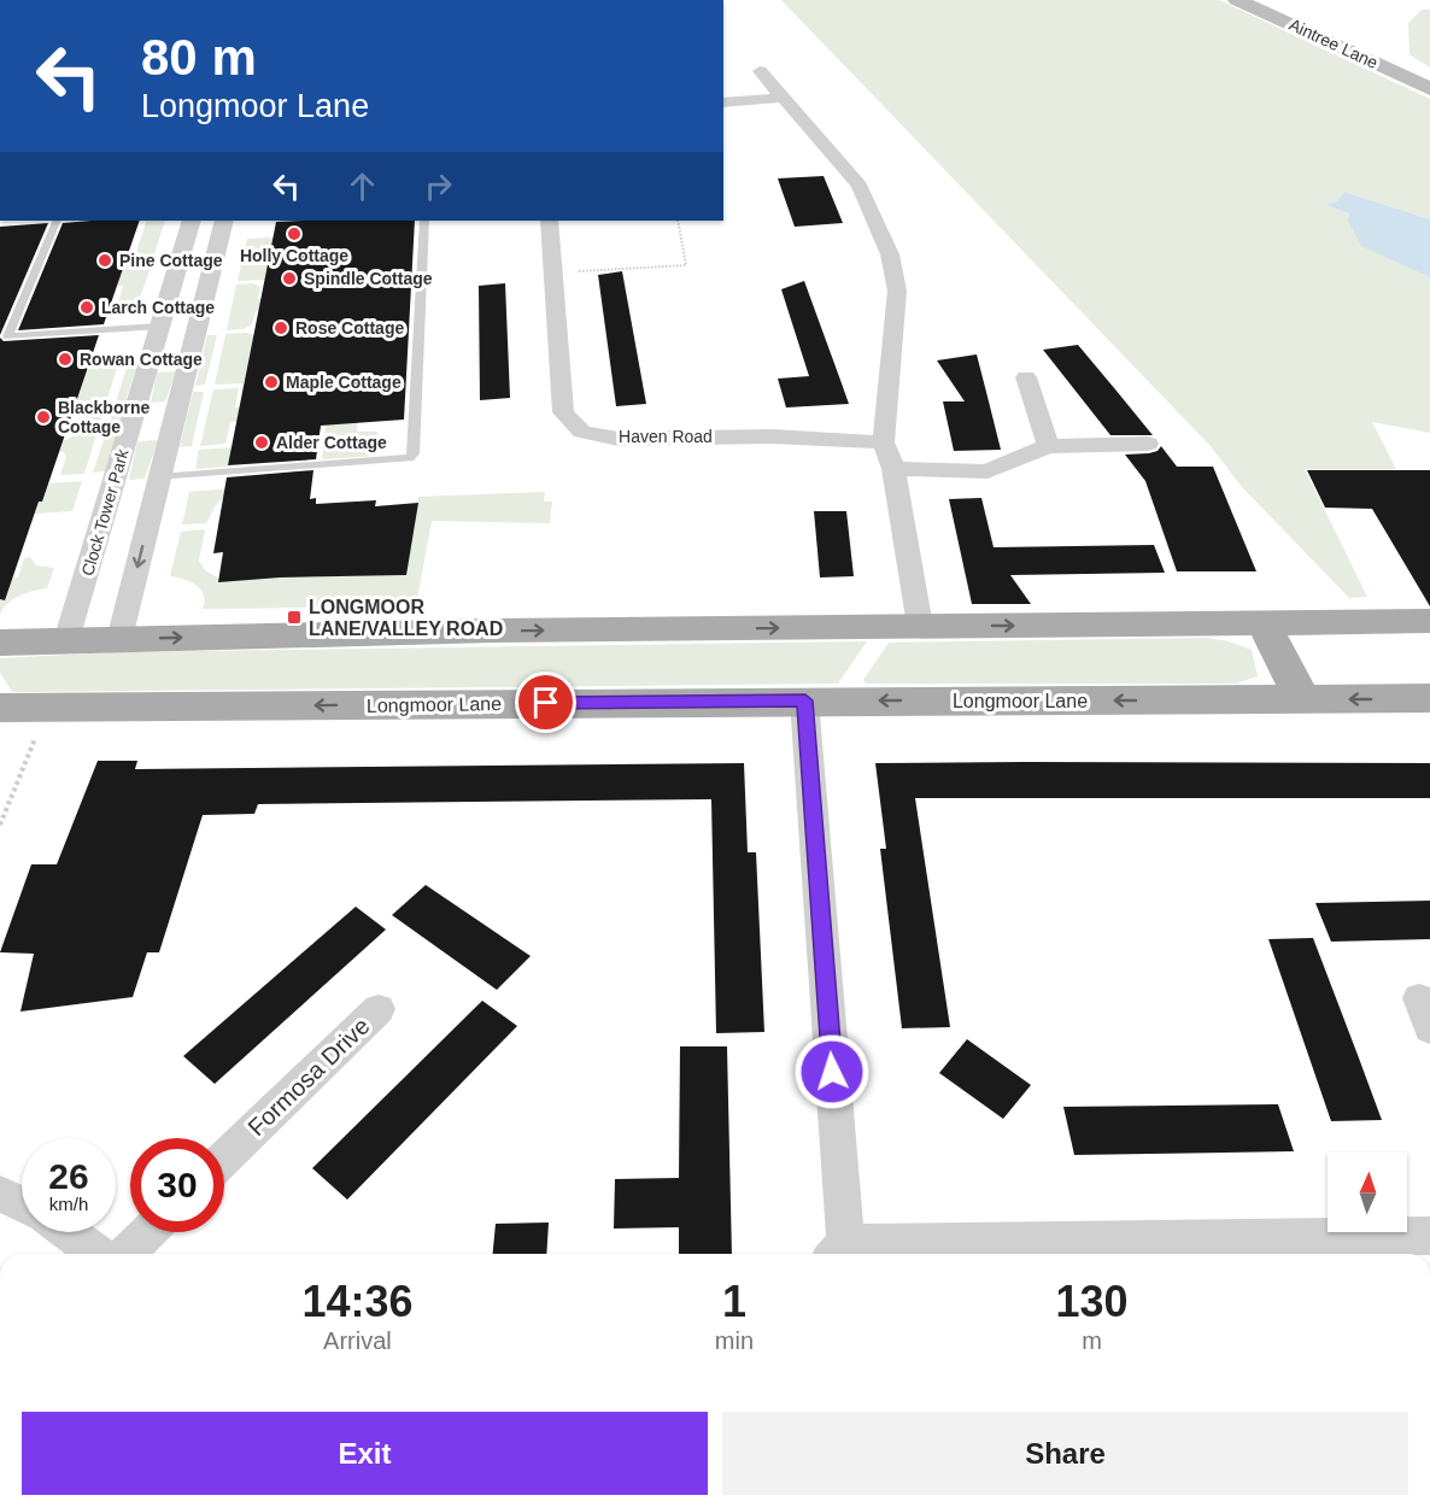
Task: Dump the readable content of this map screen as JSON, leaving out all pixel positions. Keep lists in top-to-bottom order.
{
  "streets": {
    "main road": ["Aintree Lane", "Longmoor Lane"],
    "street": ["Haven Road", "Clock Tower Park", "Formosa Drive"]
  },
  "places": {
    "other": [
      "Holly Cottage",
      "Pine Cottage",
      "Spindle Cottage",
      "Larch Cottage",
      "Rose Cottage",
      "Rowan Cottage",
      "Maple Cottage",
      "Blackborne Cottage",
      "Alder Cottage"
    ],
    "transit": ["LONGMOOR LANE/VALLEY ROAD"]
  },
  "north": "top",
  "page": {
    "turn": ["80 m", "Longmoor Lane"],
    "speed": "26 km/h",
    "limit": "30",
    "eta": [
      "14:36",
      "Arrival",
      "1",
      "min",
      "130",
      "m"
    ],
    "buttons": ["Exit", "Share"]
  }
}
